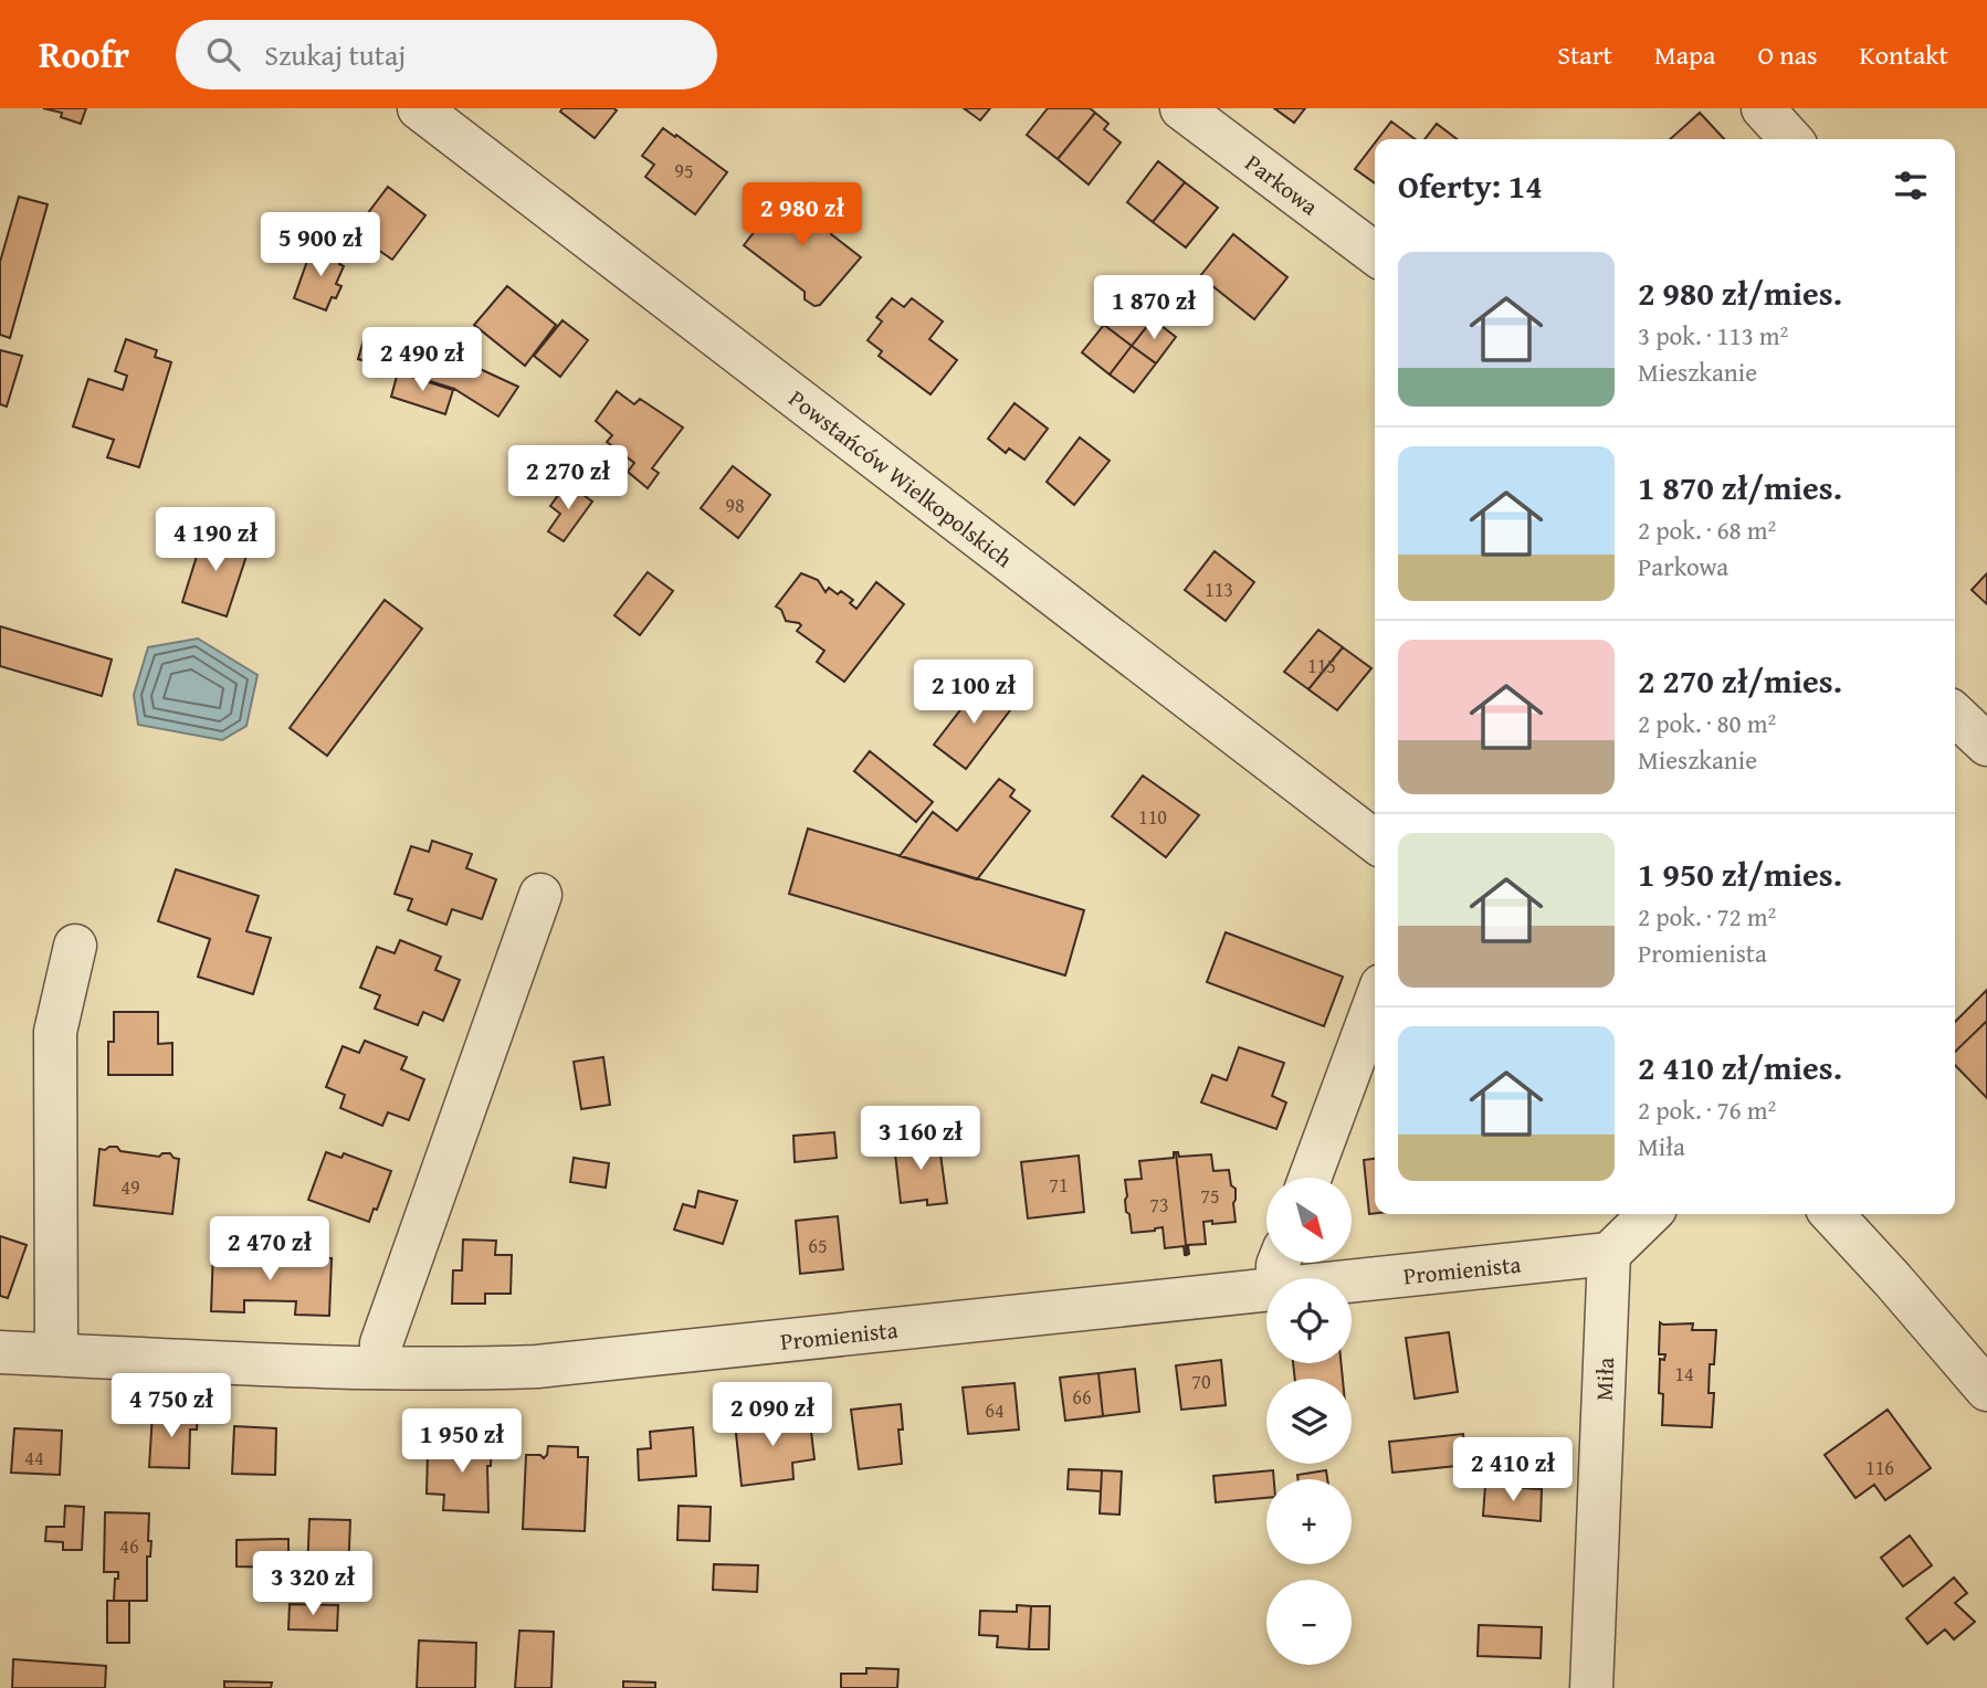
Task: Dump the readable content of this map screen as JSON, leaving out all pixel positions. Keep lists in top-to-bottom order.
{
  "streets": {
    "street": [
      "Parkowa",
      "Powstańców Wielkopolskich",
      "Promienista",
      "Miła"
    ]
  },
  "crossings": [
    ["Promienista", "Miła"]
  ],
  "house_numbers": [
    "95",
    "98",
    "113",
    "115",
    "110",
    "71",
    "49",
    "75",
    "73",
    "65",
    "14",
    "70",
    "66",
    "64",
    "44",
    "116",
    "46"
  ],
  "north": "bottom right",
  "page": {
    "header": "Roofr",
    "search": "Szukaj tutaj",
    "nav": [
      "Start",
      "Mapa",
      "O nas",
      "Kontakt"
    ],
    "heading": "Oferty: 14",
    "price": [
      "2 980 zł",
      "5 900 zł",
      "1 870 zł",
      "2 490 zł",
      "2 270 zł",
      "4 190 zł",
      "2 100 zł",
      "3 160 zł",
      "2 470 zł",
      "4 750 zł",
      "2 090 zł",
      "1 950 zł",
      "2 410 zł",
      "3 320 zł"
    ],
    "list": [
      {
        "name": "2 980 zł/mies.",
        "note": "3 pok. · 113 m² · Mieszkanie"
      },
      {
        "name": "1 870 zł/mies.",
        "note": "2 pok. · 68 m² · Parkowa"
      },
      {
        "name": "2 270 zł/mies.",
        "note": "2 pok. · 80 m² · Mieszkanie"
      },
      {
        "name": "1 950 zł/mies.",
        "note": "2 pok. · 72 m² · Promienista"
      },
      {
        "name": "2 410 zł/mies.",
        "note": "2 pok. · 76 m² · Miła"
      }
    ],
    "map_buttons": ["+", "−"]
  }
}
